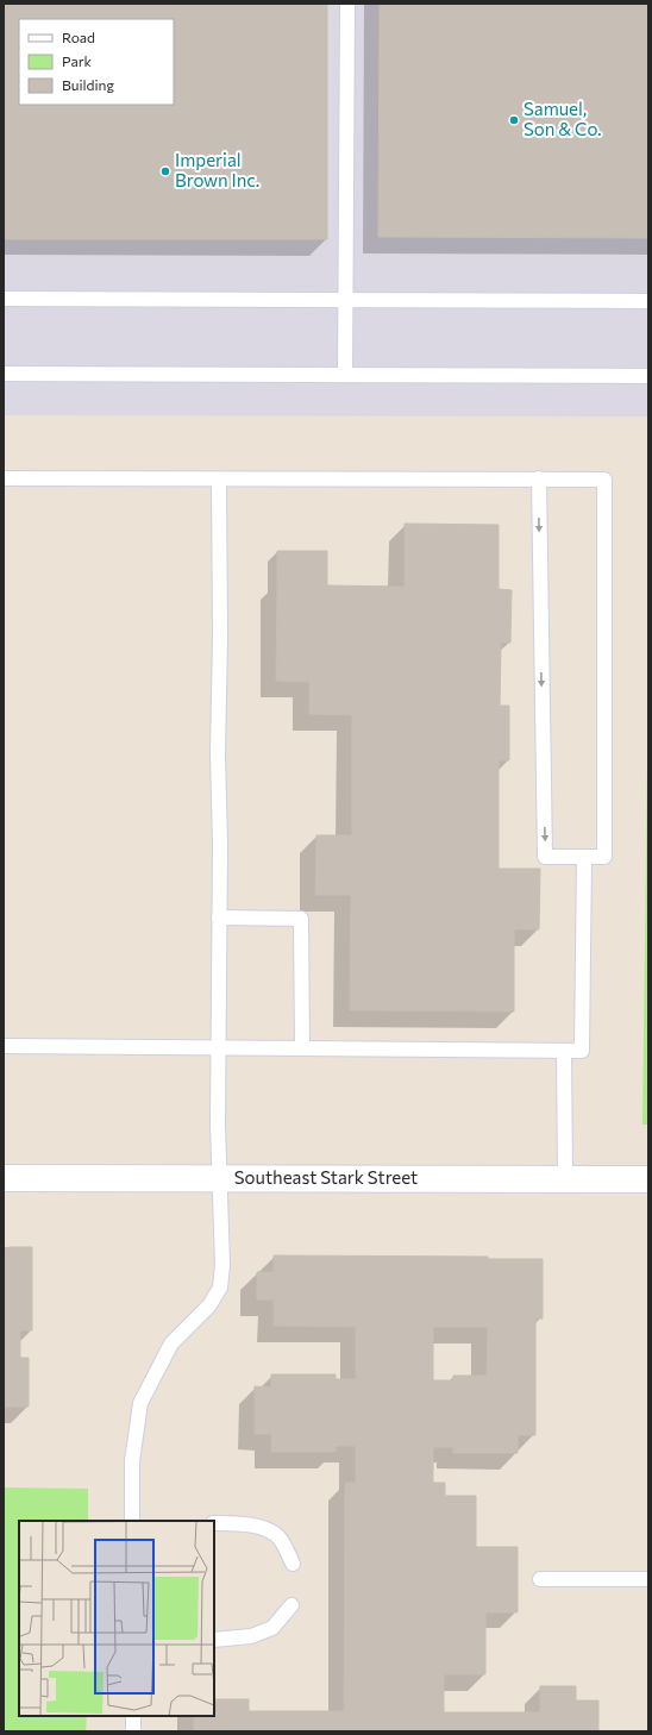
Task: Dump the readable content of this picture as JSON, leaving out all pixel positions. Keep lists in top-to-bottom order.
{
  "streets": {
    "main road": ["Southeast Stark Street"]
  },
  "places": ["Samuel, Son & Co.", "Imperial Brown Inc."],
  "legend": ["Road", "Park", "Building"]
}
